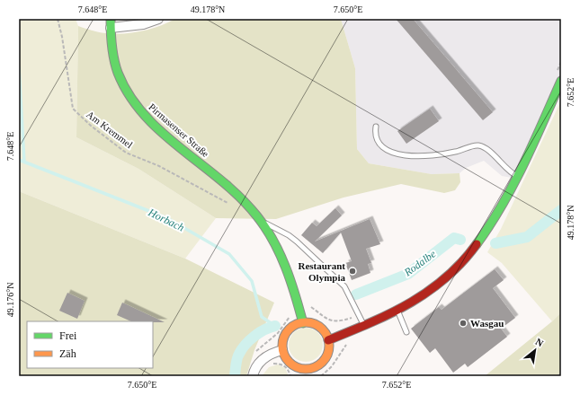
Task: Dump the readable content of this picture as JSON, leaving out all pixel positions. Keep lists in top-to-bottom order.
{
  "streets": {
    "main road": ["Pirmasenser Straße"],
    "path": ["Am Kremmel"]
  },
  "water": ["Horbach", "Rodalbe"],
  "places": ["Restaurant Olympia", "Wasgau"],
  "legend": ["Frei", "Zäh"],
  "north": "top right",
  "coordinates": [
    "7.648°E",
    "49.178°N",
    "7.650°E",
    "7.652°E",
    "49.176°N"
  ]
}
